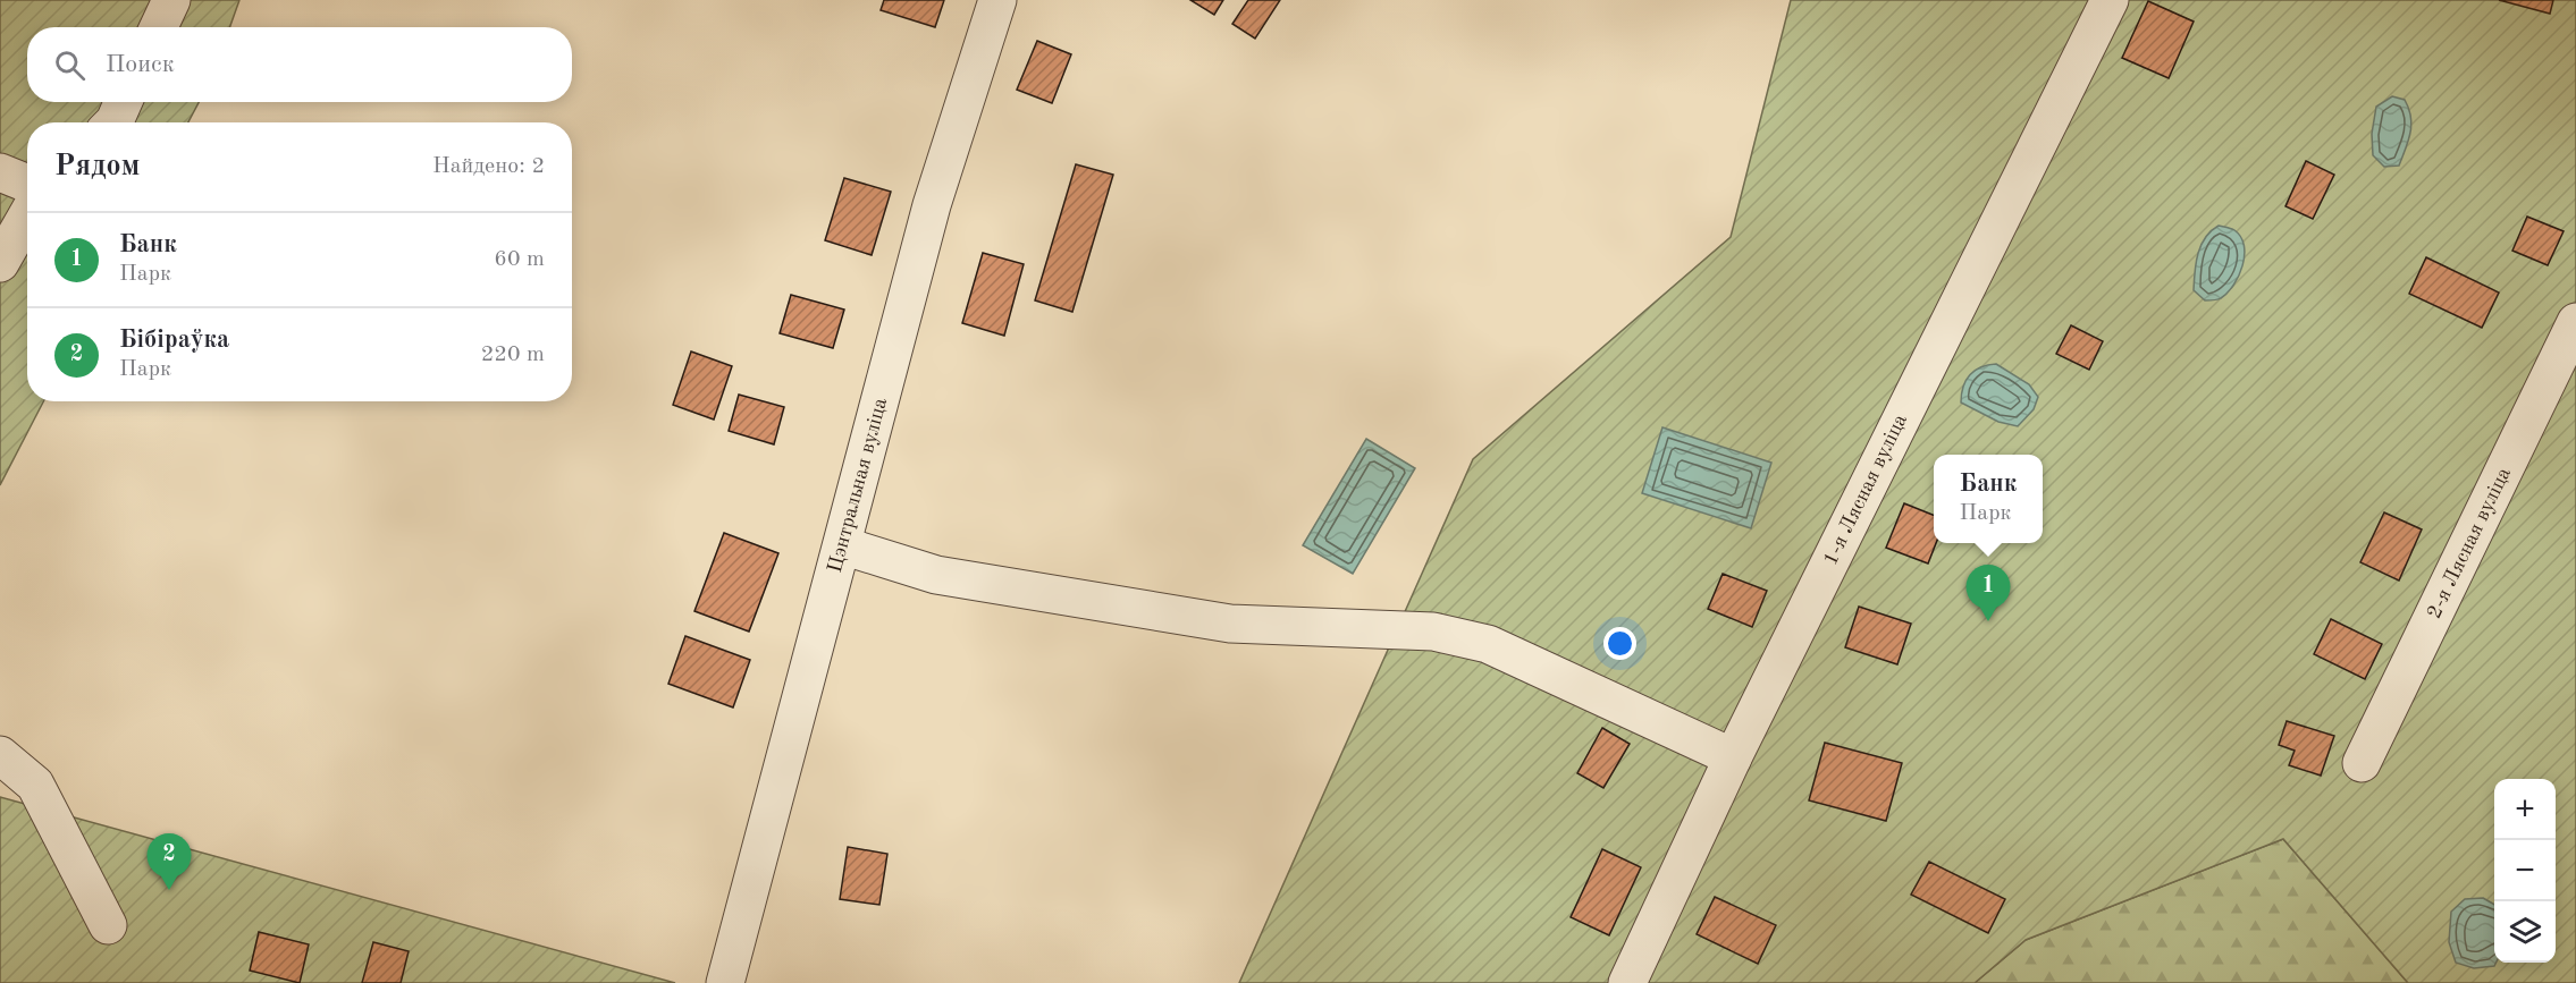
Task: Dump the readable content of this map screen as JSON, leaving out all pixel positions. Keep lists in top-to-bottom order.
{
  "streets": {
    "street": ["Цэнтральная вуліца", "1-я Лясная вуліца", "2-я Лясная вуліца"]
  },
  "page": {
    "search": "Поиск",
    "heading": ["Рядом", "Найдено: 2"],
    "list": [
      {
        "mark": "1",
        "name": "Банк",
        "note": "Парк",
        "value": "60 m"
      },
      {
        "mark": "2",
        "name": "Бібіраўка",
        "note": "Парк",
        "value": "220 m"
      }
    ],
    "popup": ["Банк", "Парк"],
    "pins": ["1", "2"],
    "map_buttons": ["+", "−"]
  }
}
